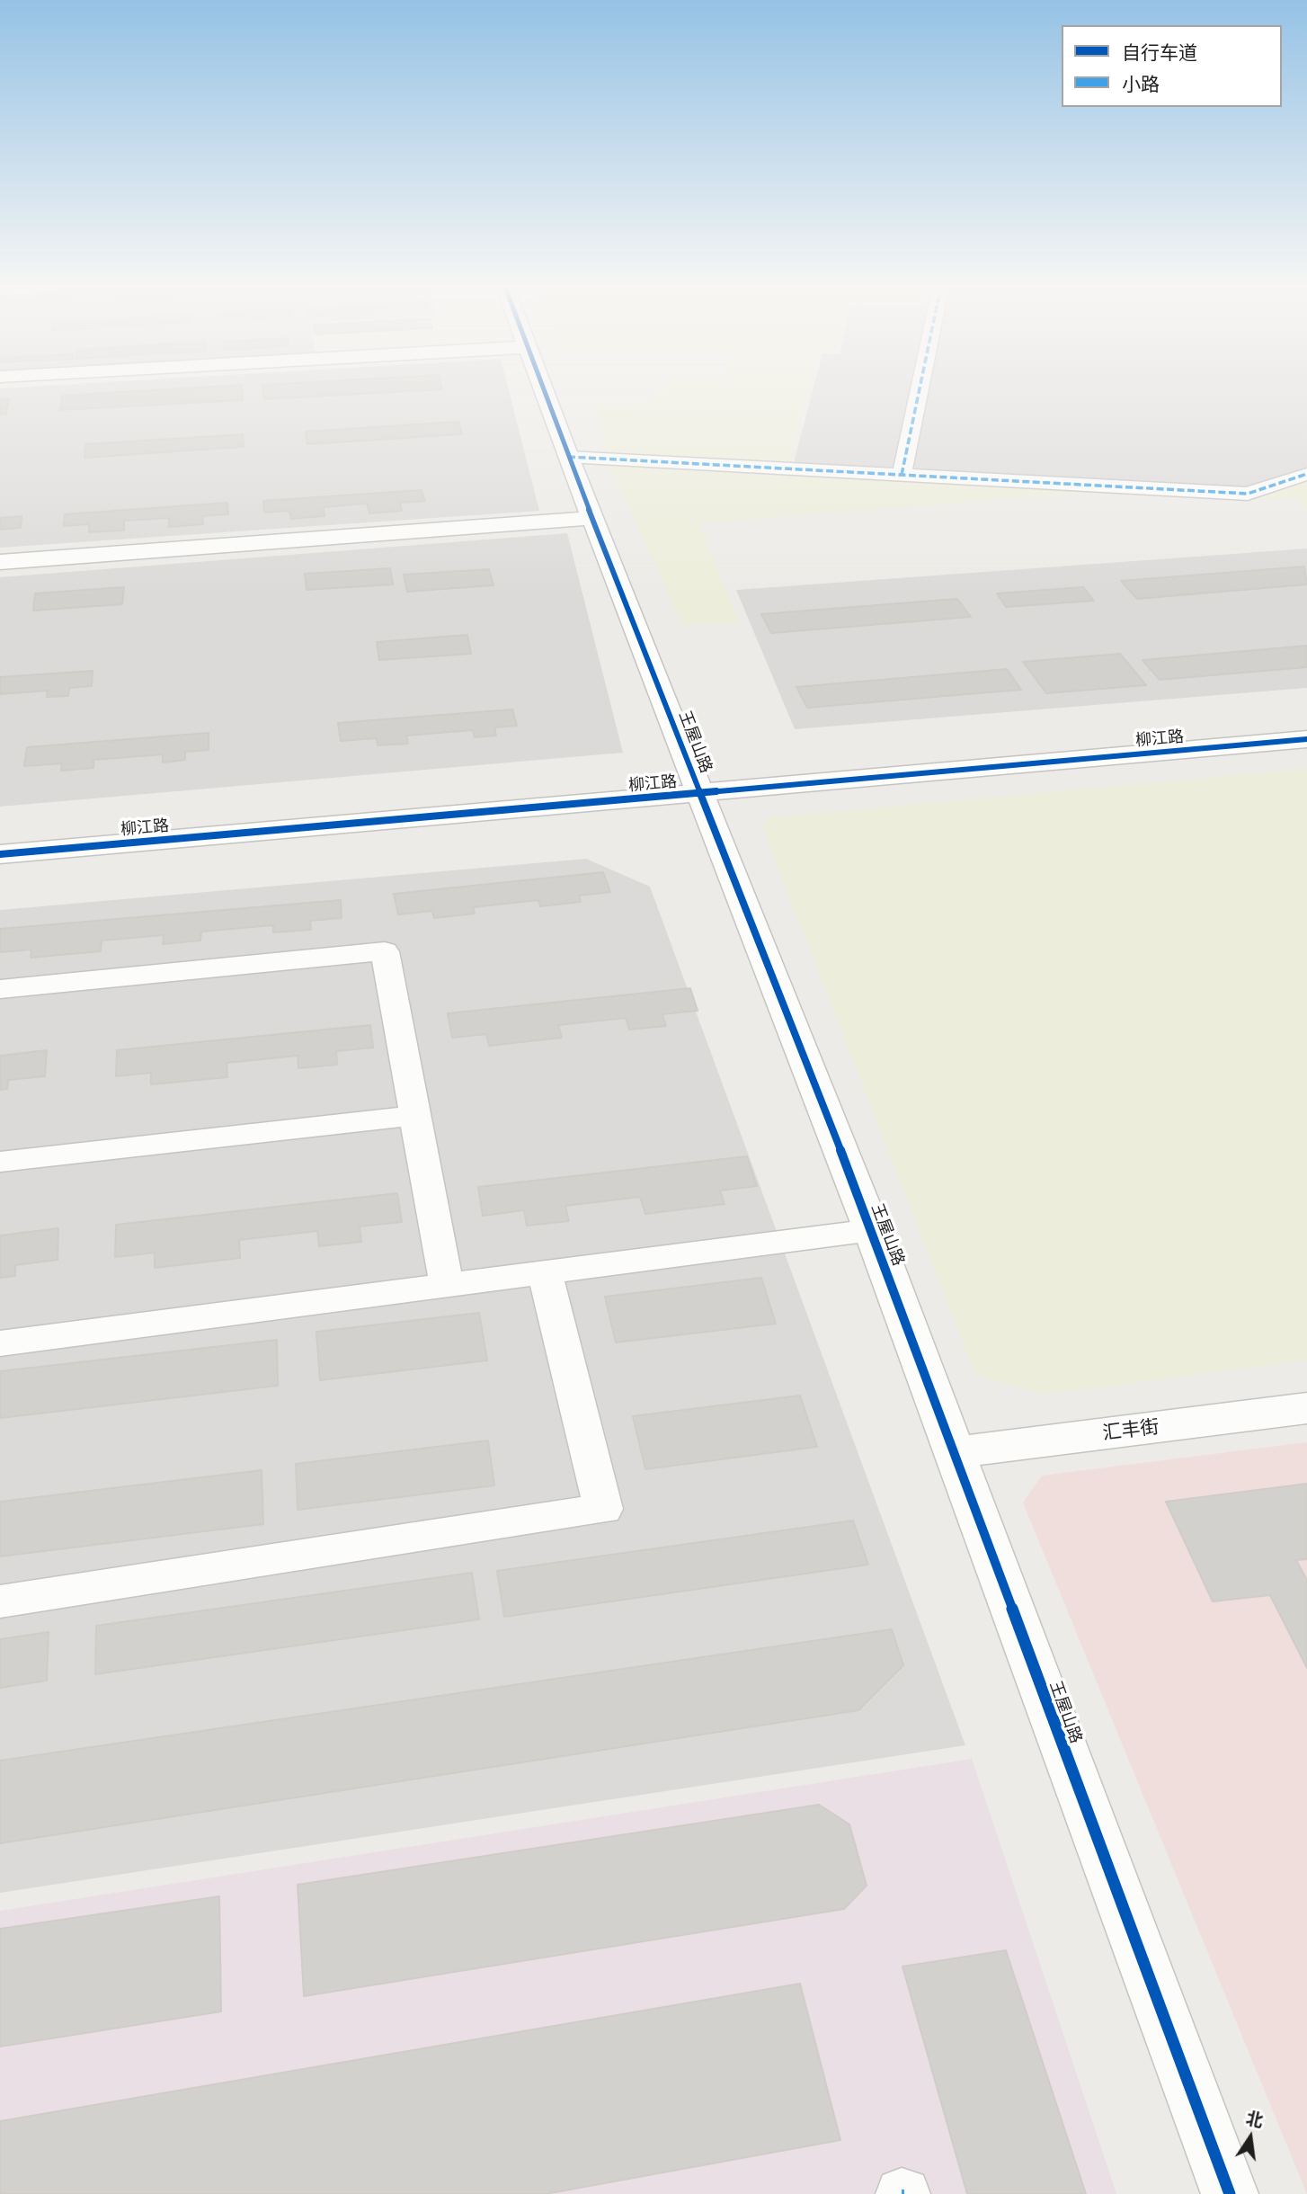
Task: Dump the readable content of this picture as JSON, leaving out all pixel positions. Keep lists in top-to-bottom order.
{
  "streets": {
    "street": ["柳江路", "王屋山路", "汇丰街"]
  },
  "crossings": [
    ["柳江路", "王屋山路"],
    ["王屋山路", "汇丰街"]
  ],
  "legend": ["自行车道", "小路"],
  "north": "top"
}
